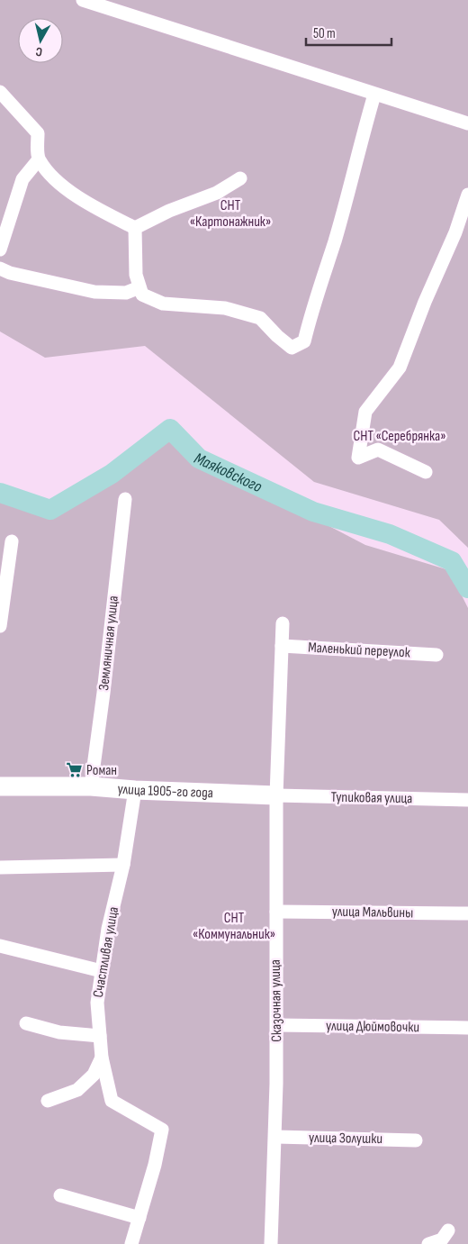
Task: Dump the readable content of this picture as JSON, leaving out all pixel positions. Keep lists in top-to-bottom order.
{
  "streets": {
    "street": [
      "Земляничная улица",
      "Маленький переулок",
      "улица 1905-го года",
      "Тупиковая улица",
      "улица Мальвины",
      "Счастливая улица",
      "Сказочная улица",
      "улица Дюймовочки",
      "улица Золушки"
    ]
  },
  "crossings": [
    ["Земляничная улица", "улица 1905-го года"],
    ["Маленький переулок", "Сказочная улица"],
    ["улица 1905-го года", "Тупиковая улица"],
    ["улица 1905-го года", "Счастливая улица"],
    ["улица 1905-го года", "Сказочная улица"],
    ["Тупиковая улица", "Сказочная улица"],
    ["улица Мальвины", "Сказочная улица"],
    ["Сказочная улица", "улица Дюймовочки"],
    ["Сказочная улица", "улица Золушки"]
  ],
  "water": ["Маяковского"],
  "parks": ["СНТ «Картонажник»", "СНТ «Серебрянка»", "СНТ «Коммунальник»"],
  "places": {
    "supermarket": ["Роман"]
  },
  "scale_bar": "50 m",
  "north": "bottom"
}
